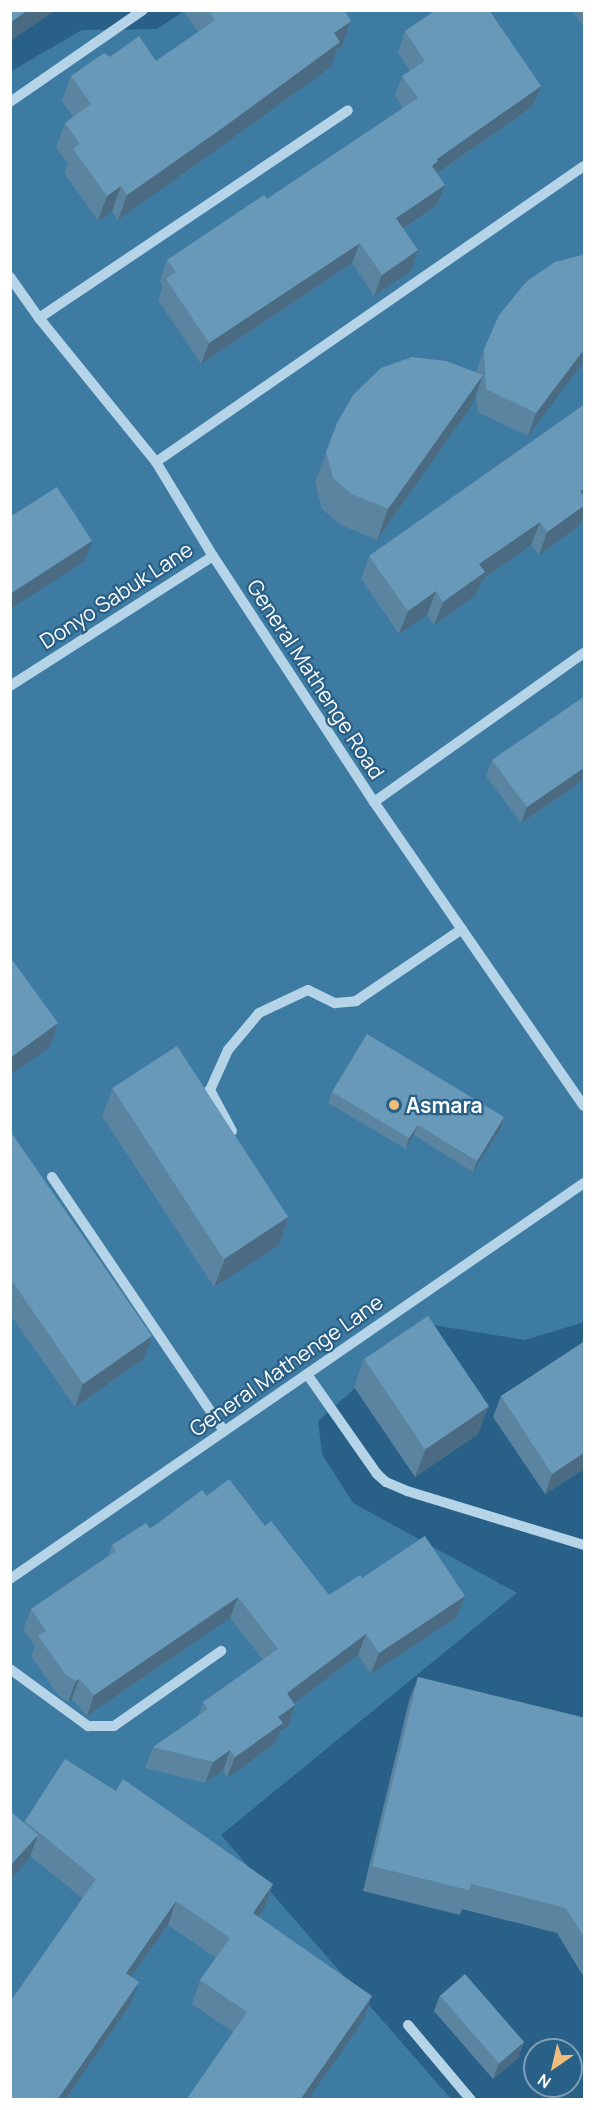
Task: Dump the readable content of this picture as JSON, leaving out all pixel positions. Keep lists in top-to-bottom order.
{
  "streets": {
    "street": ["Donyo Sabuk Lane", "General Mathenge Road", "General Mathenge Lane"]
  },
  "crossings": [
    ["Donyo Sabuk Lane", "General Mathenge Road"]
  ],
  "places": ["Asmara"],
  "north": "bottom left"
}
